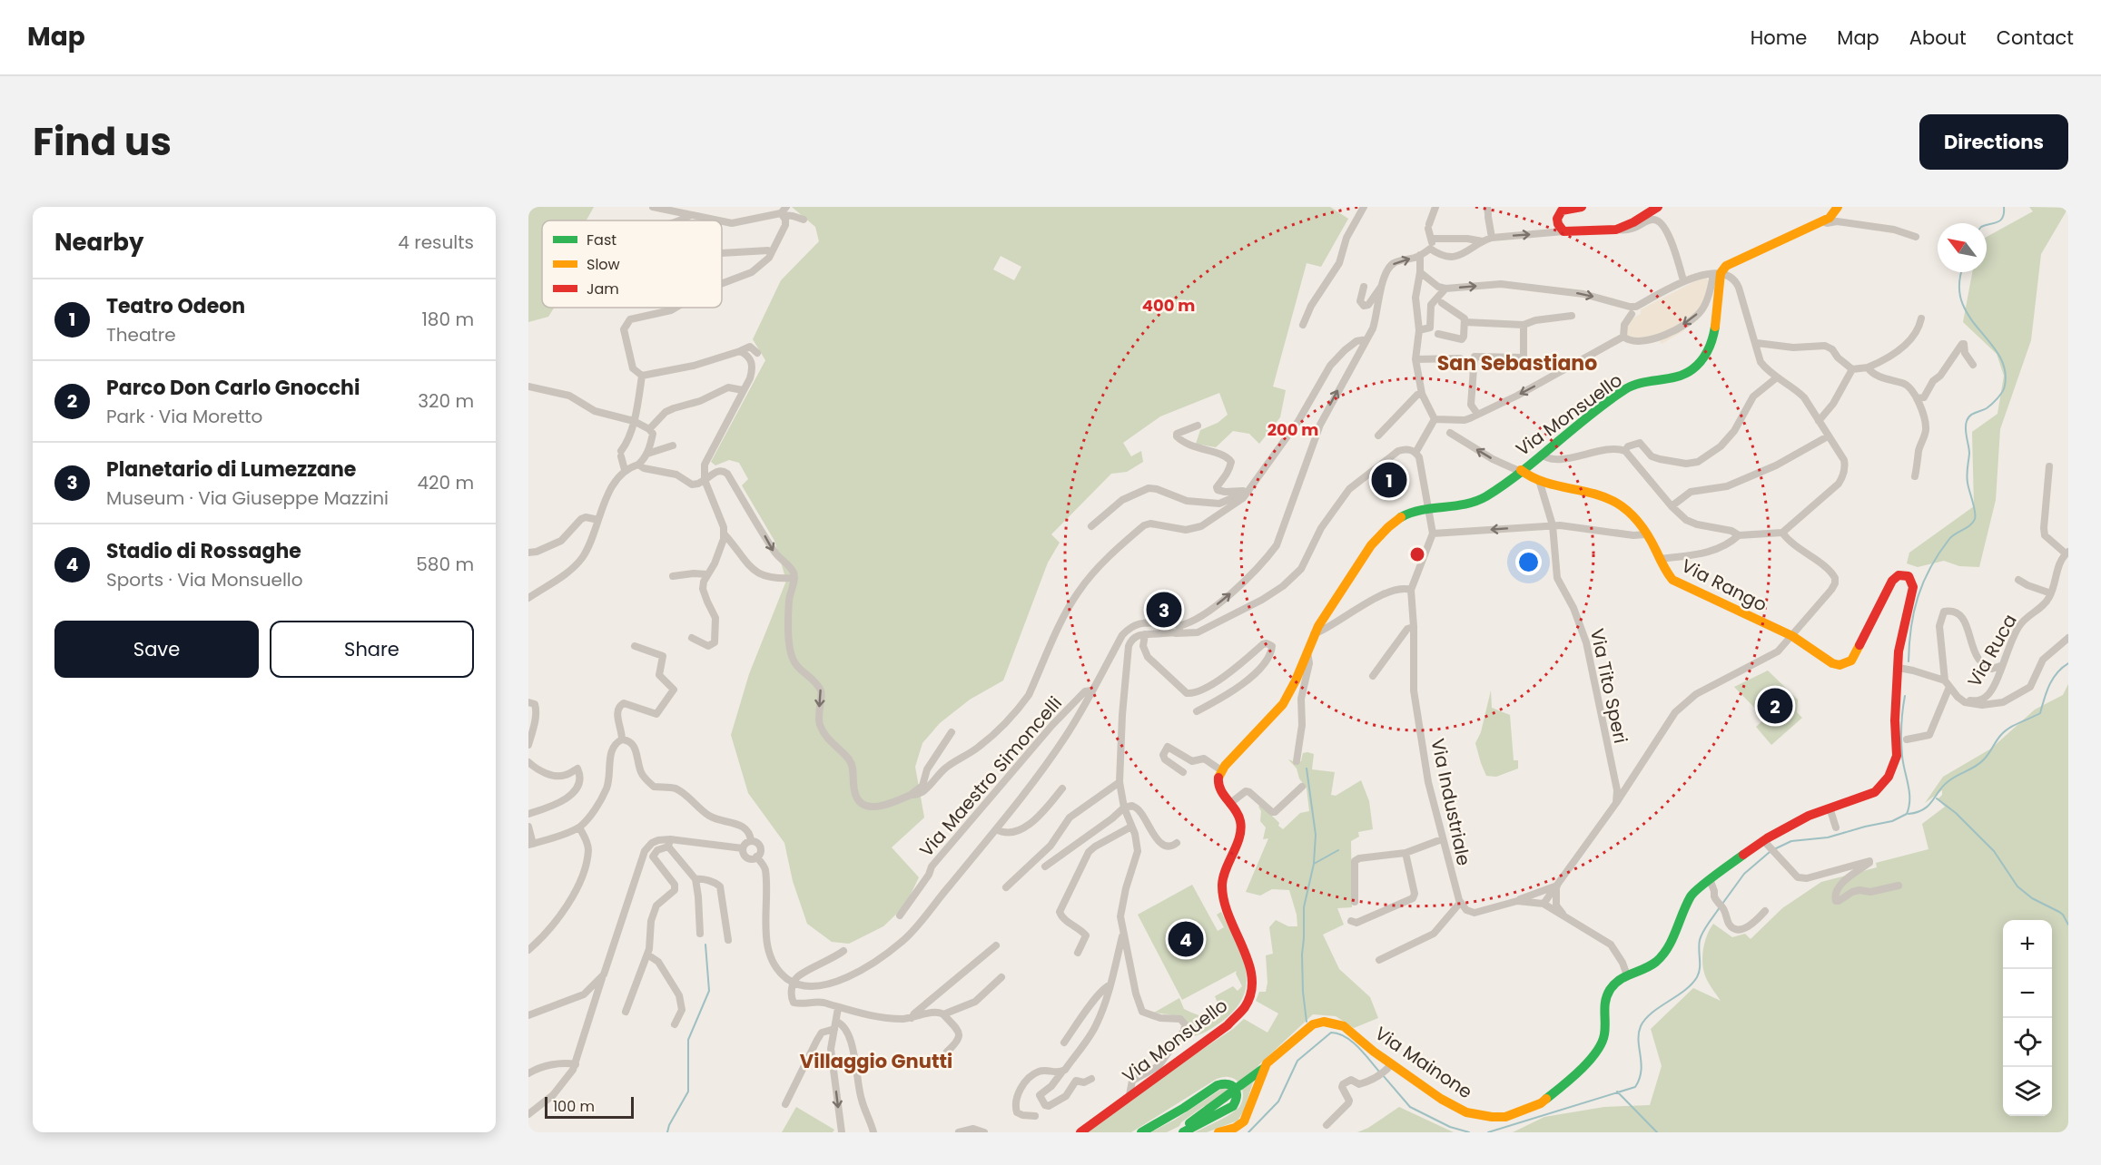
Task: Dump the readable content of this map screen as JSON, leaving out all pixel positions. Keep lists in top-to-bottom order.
{
  "streets": {
    "main road": ["Via Monsuello", "Via Rango", "Via Mainone"],
    "street": [
      "Via Ruca",
      "Via Tito Speri",
      "Via Maestro Simoncelli",
      "Via Industriale"
    ]
  },
  "crossings": [
    ["Via Monsuello", "Via Rango"],
    ["Via Rango", "Via Tito Speri"]
  ],
  "districts": ["San Sebastiano", "Villaggio Gnutti"],
  "legend": ["Fast", "Slow", "Jam"],
  "scale_bar": "100 m",
  "north": "top left",
  "page": {
    "header": "Map",
    "nav": [
      "Home",
      "Map",
      "About",
      "Contact"
    ],
    "title": "Find us",
    "buttons": [
      "Directions",
      ["Save", "Share"]
    ],
    "heading": ["Nearby", "4 results"],
    "list": [
      {
        "mark": "1",
        "name": "Teatro Odeon",
        "note": "Theatre",
        "value": "180 m"
      },
      {
        "mark": "2",
        "name": "Parco Don Carlo Gnocchi",
        "note": "Park · Via Moretto",
        "value": "320 m"
      },
      {
        "mark": "3",
        "name": "Planetario di Lumezzane",
        "note": "Museum · Via Giuseppe Mazzini",
        "value": "420 m"
      },
      {
        "mark": "4",
        "name": "Stadio di Rossaghe",
        "note": "Sports · Via Monsuello",
        "value": "580 m"
      }
    ],
    "pins": [
      "1",
      "3",
      "2",
      "4"
    ],
    "map_buttons": ["+", "−"],
    "scale": "100 m"
  },
  "rings": ["400 m", "200 m"]
}
